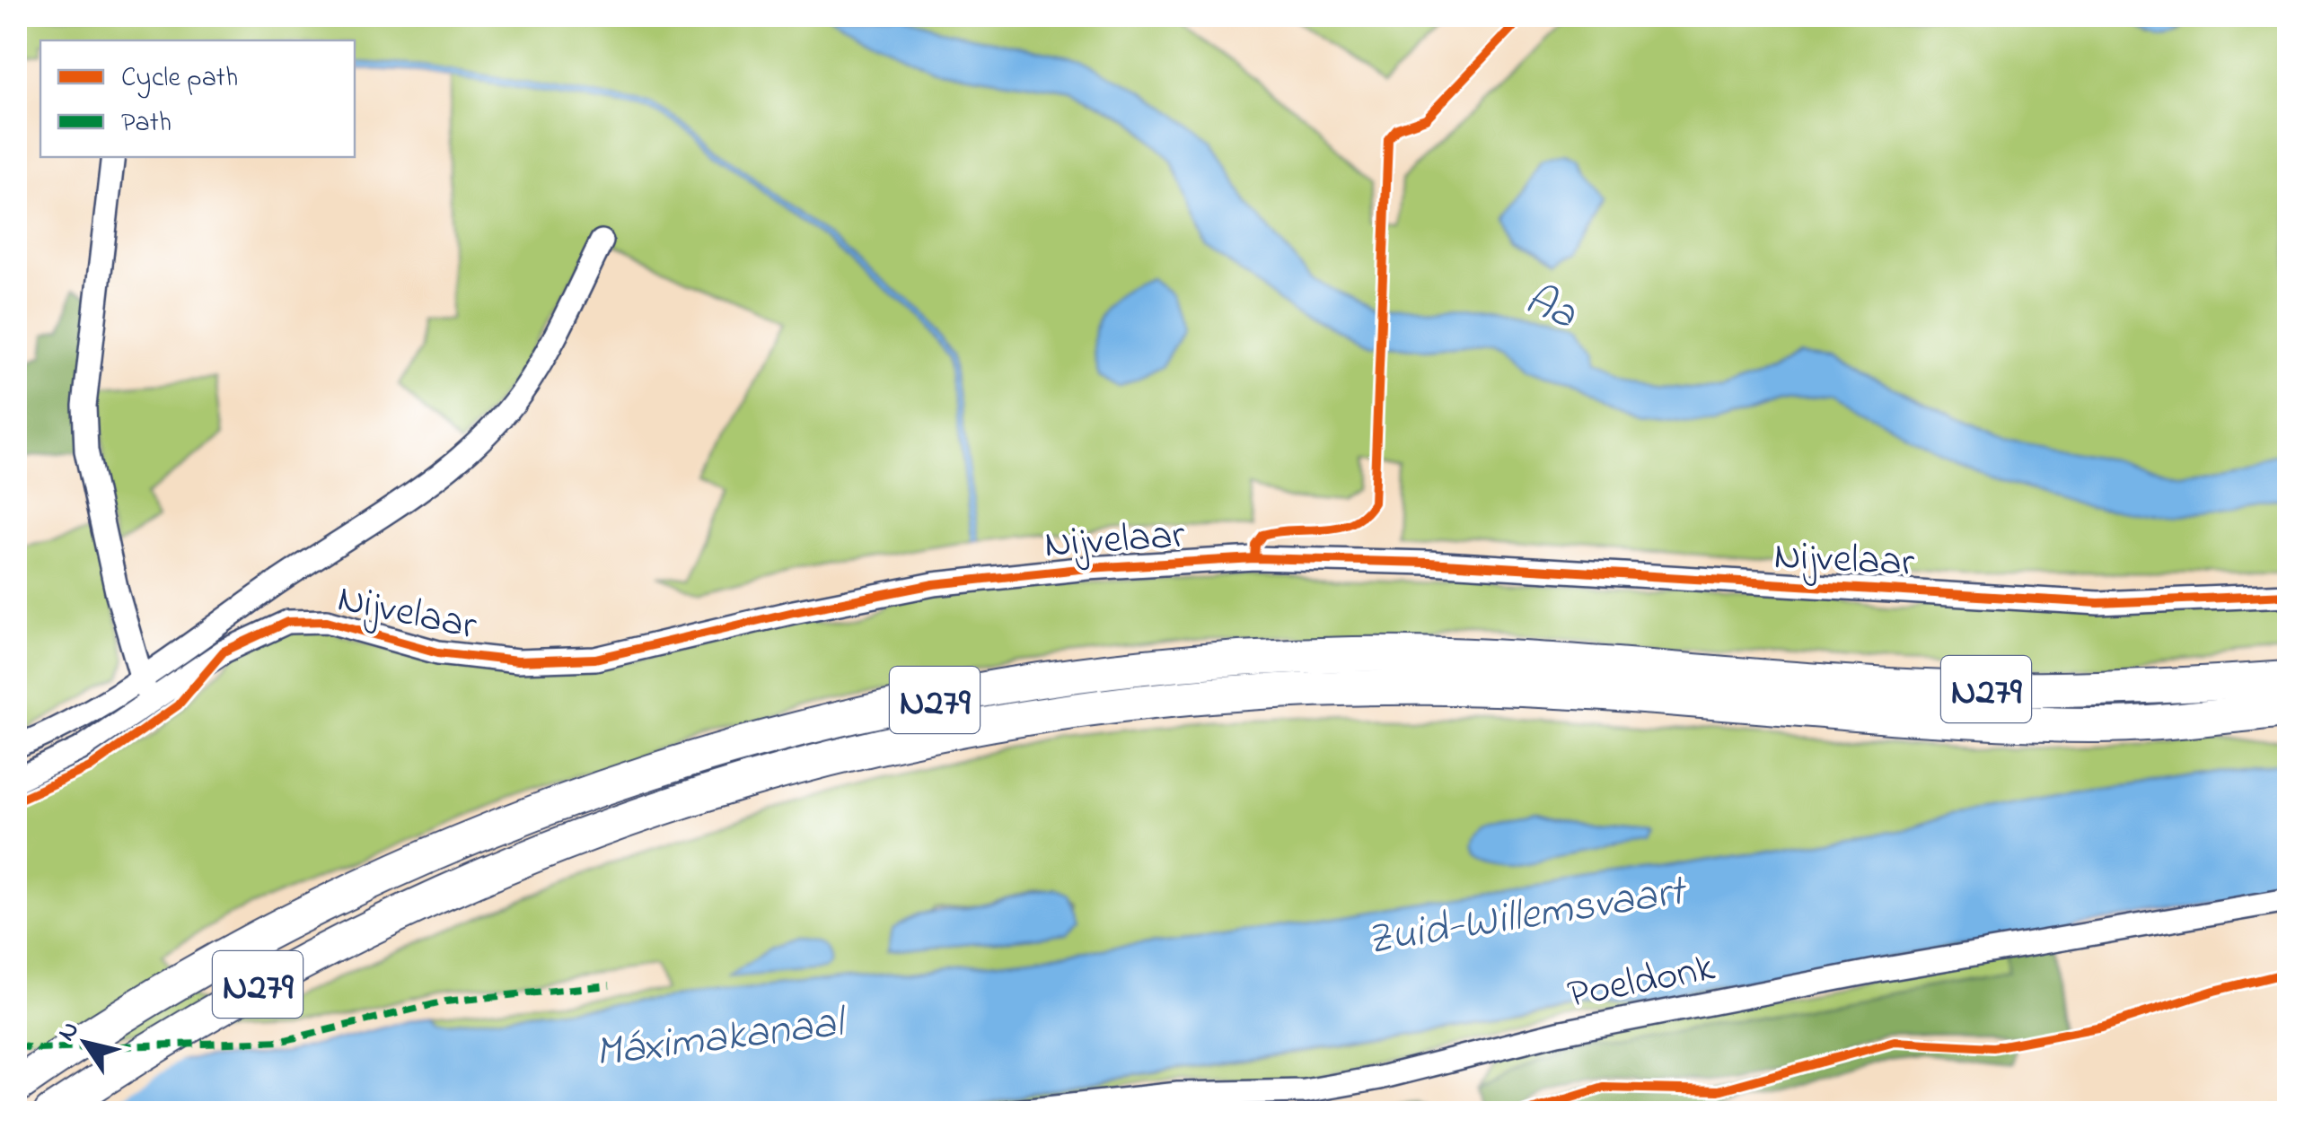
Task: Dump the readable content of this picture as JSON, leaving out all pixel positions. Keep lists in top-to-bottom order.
{
  "streets": {
    "highway": ["N279"],
    "street": ["Nijvelaar", "Poeldonk"]
  },
  "water": ["Aa", "Zuid-Willemsvaart", "Máximakanaal"],
  "legend": ["Cycle path", "Path"],
  "north": "top left"
}
